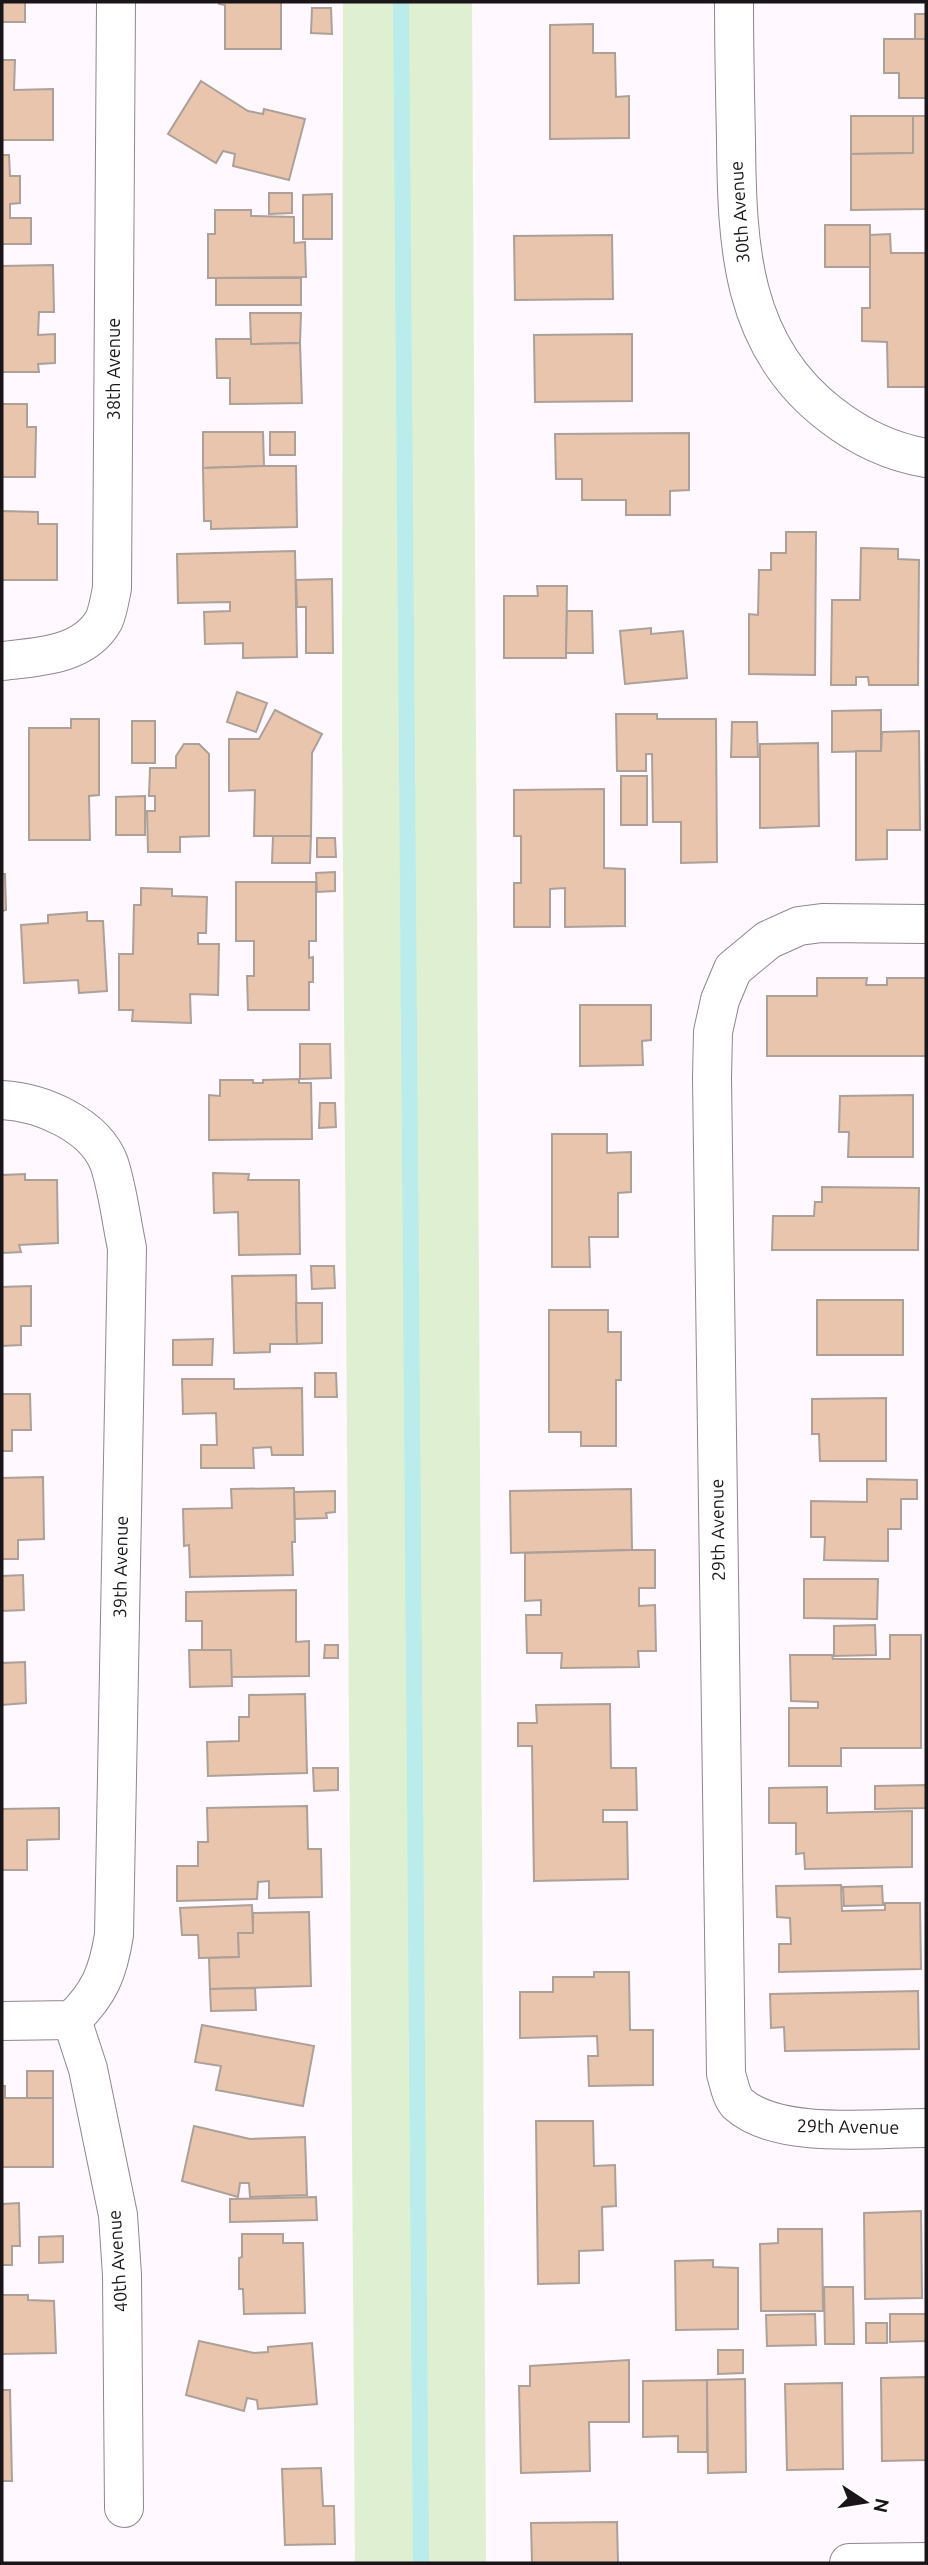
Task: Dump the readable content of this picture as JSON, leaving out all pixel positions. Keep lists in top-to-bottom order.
{
  "streets": {
    "street": [
      "30th Avenue",
      "38th Avenue",
      "29th Avenue",
      "39th Avenue",
      "40th Avenue"
    ]
  },
  "crossings": [
    ["39th Avenue", "40th Avenue"]
  ],
  "north": "right"
}
